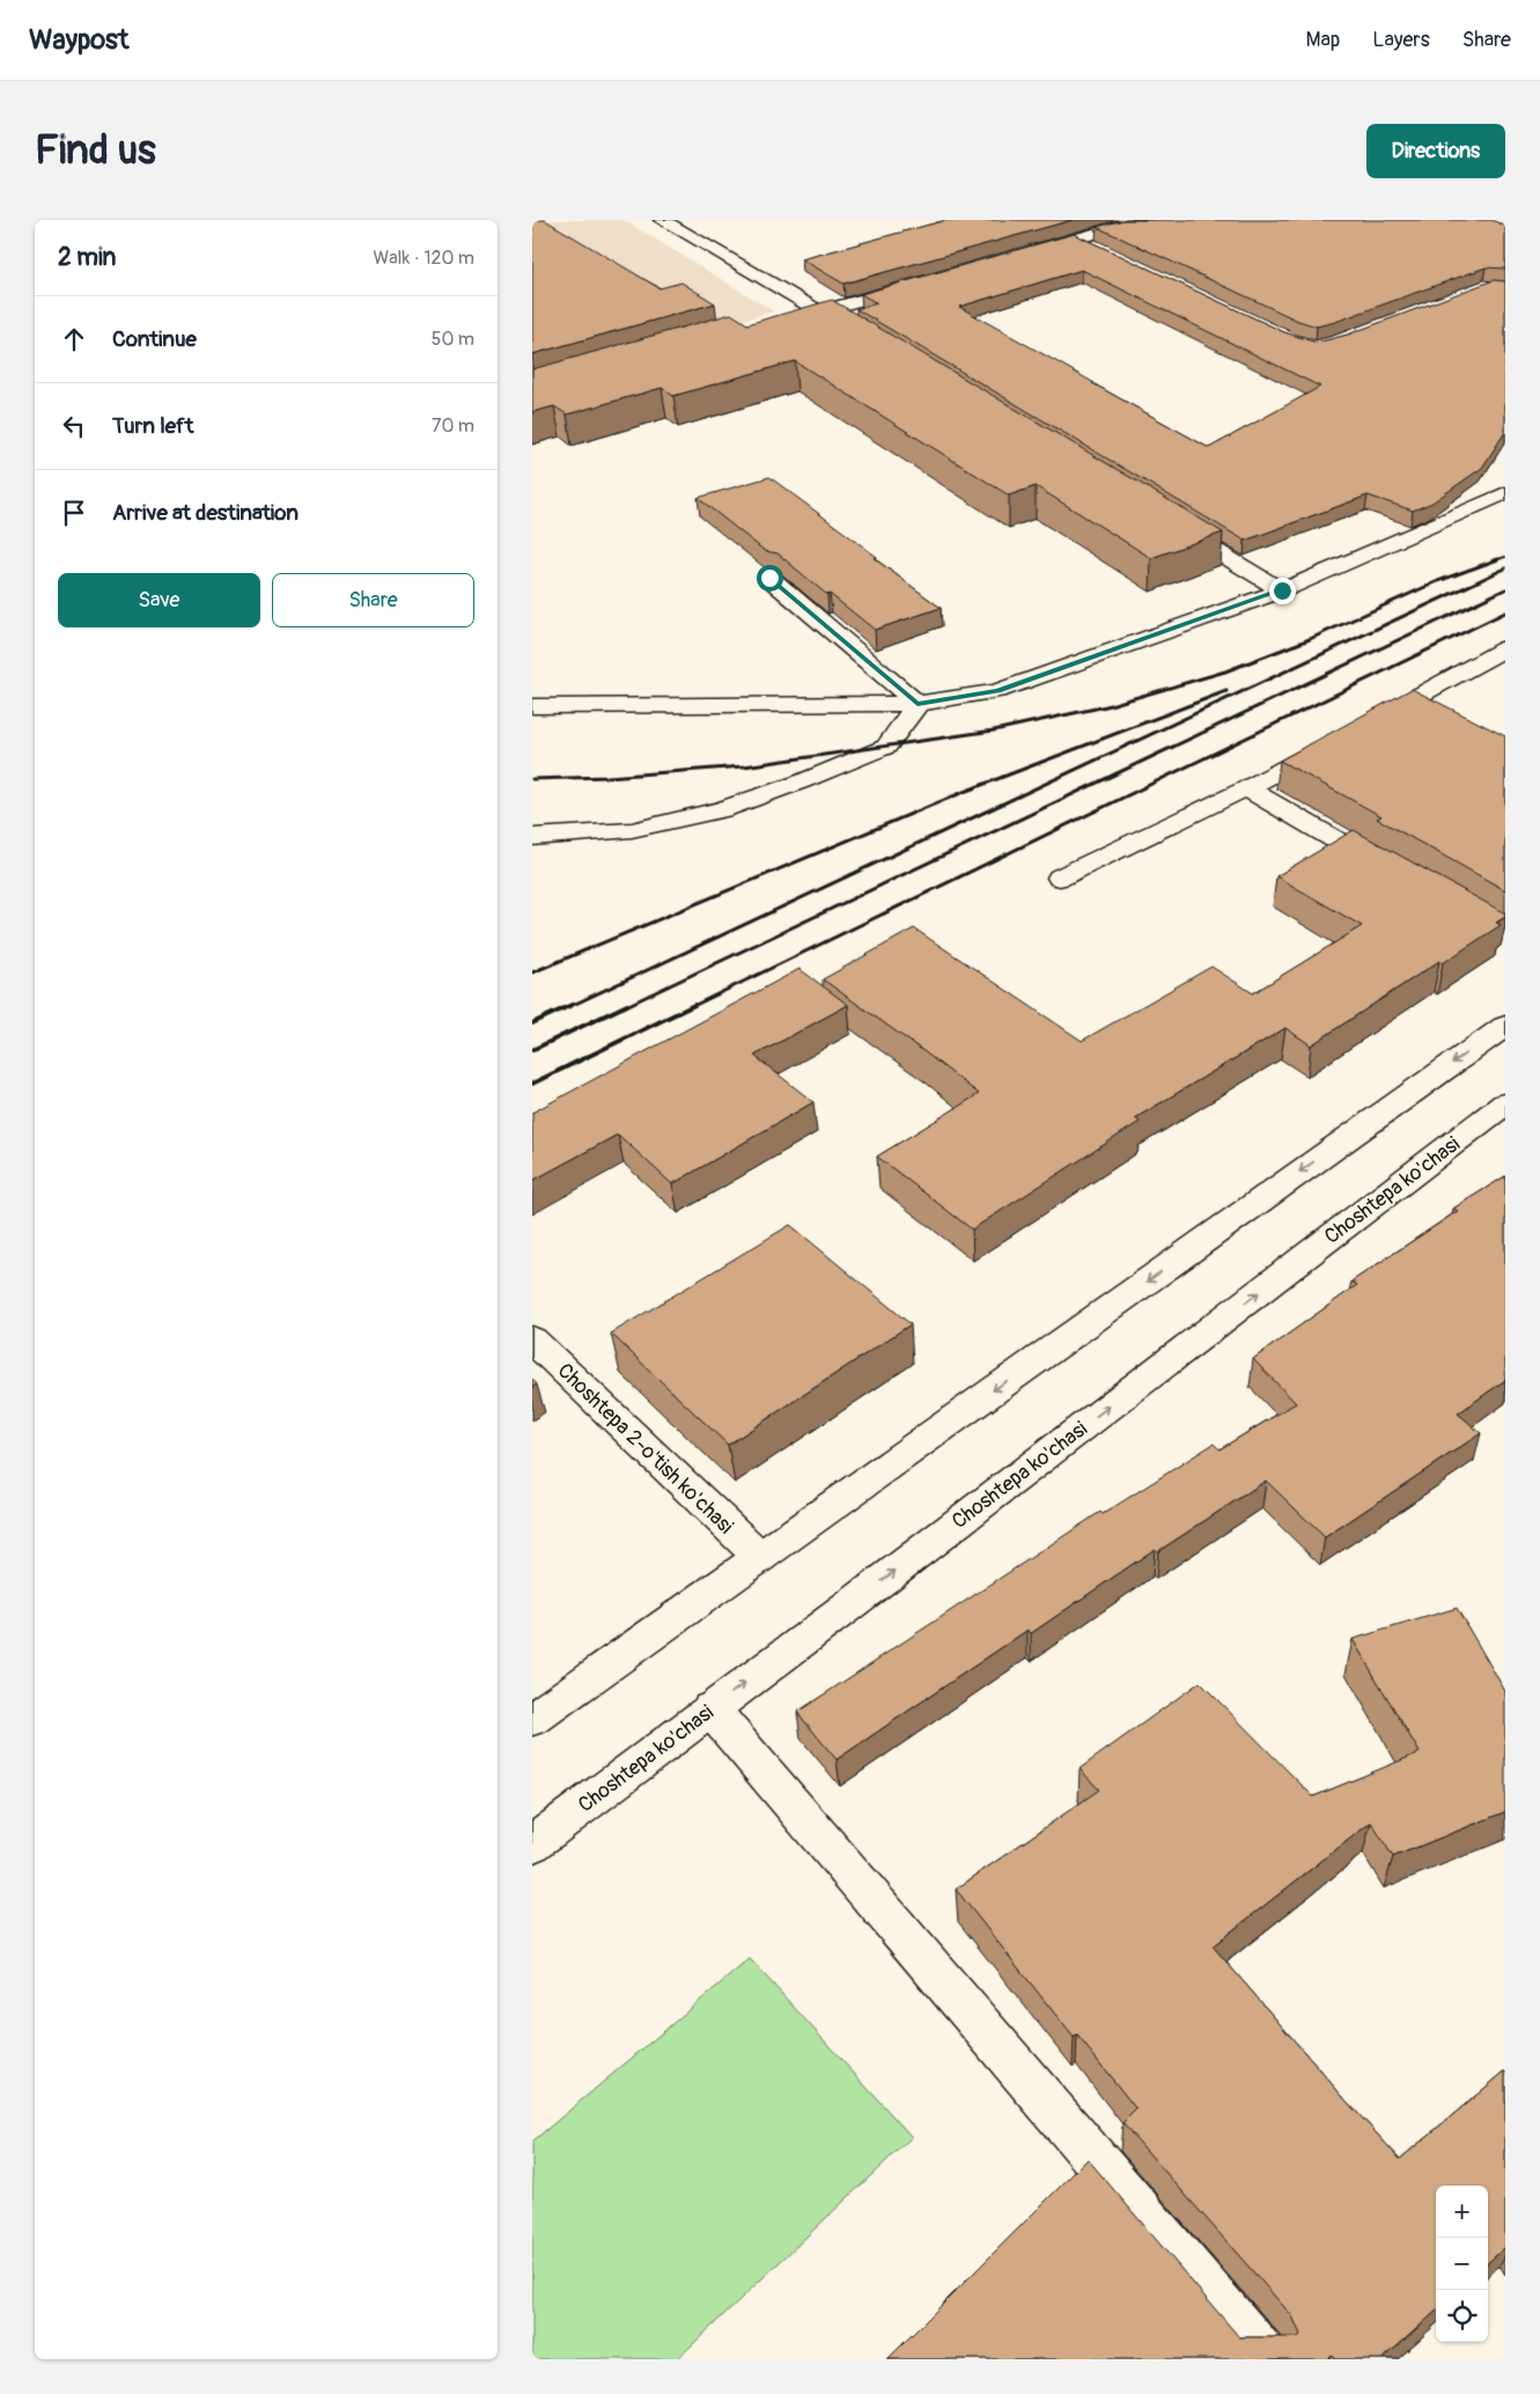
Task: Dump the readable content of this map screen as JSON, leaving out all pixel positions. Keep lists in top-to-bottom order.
{
  "streets": {
    "street": ["Choshtepa ko'chasi", "Choshtepa 2-o'tish ko'chasi"]
  },
  "page": {
    "header": "Waypost",
    "nav": ["Map", "Layers", "Share"],
    "buttons": [
      "Directions",
      ["Save", "Share"]
    ],
    "title": "Find us",
    "heading": ["2 min", "Walk · 120 m"],
    "list": [
      ["Continue", "50 m"],
      ["Turn left", "70 m"],
      "Arrive at destination"
    ],
    "map_buttons": ["+", "−"]
  }
}
